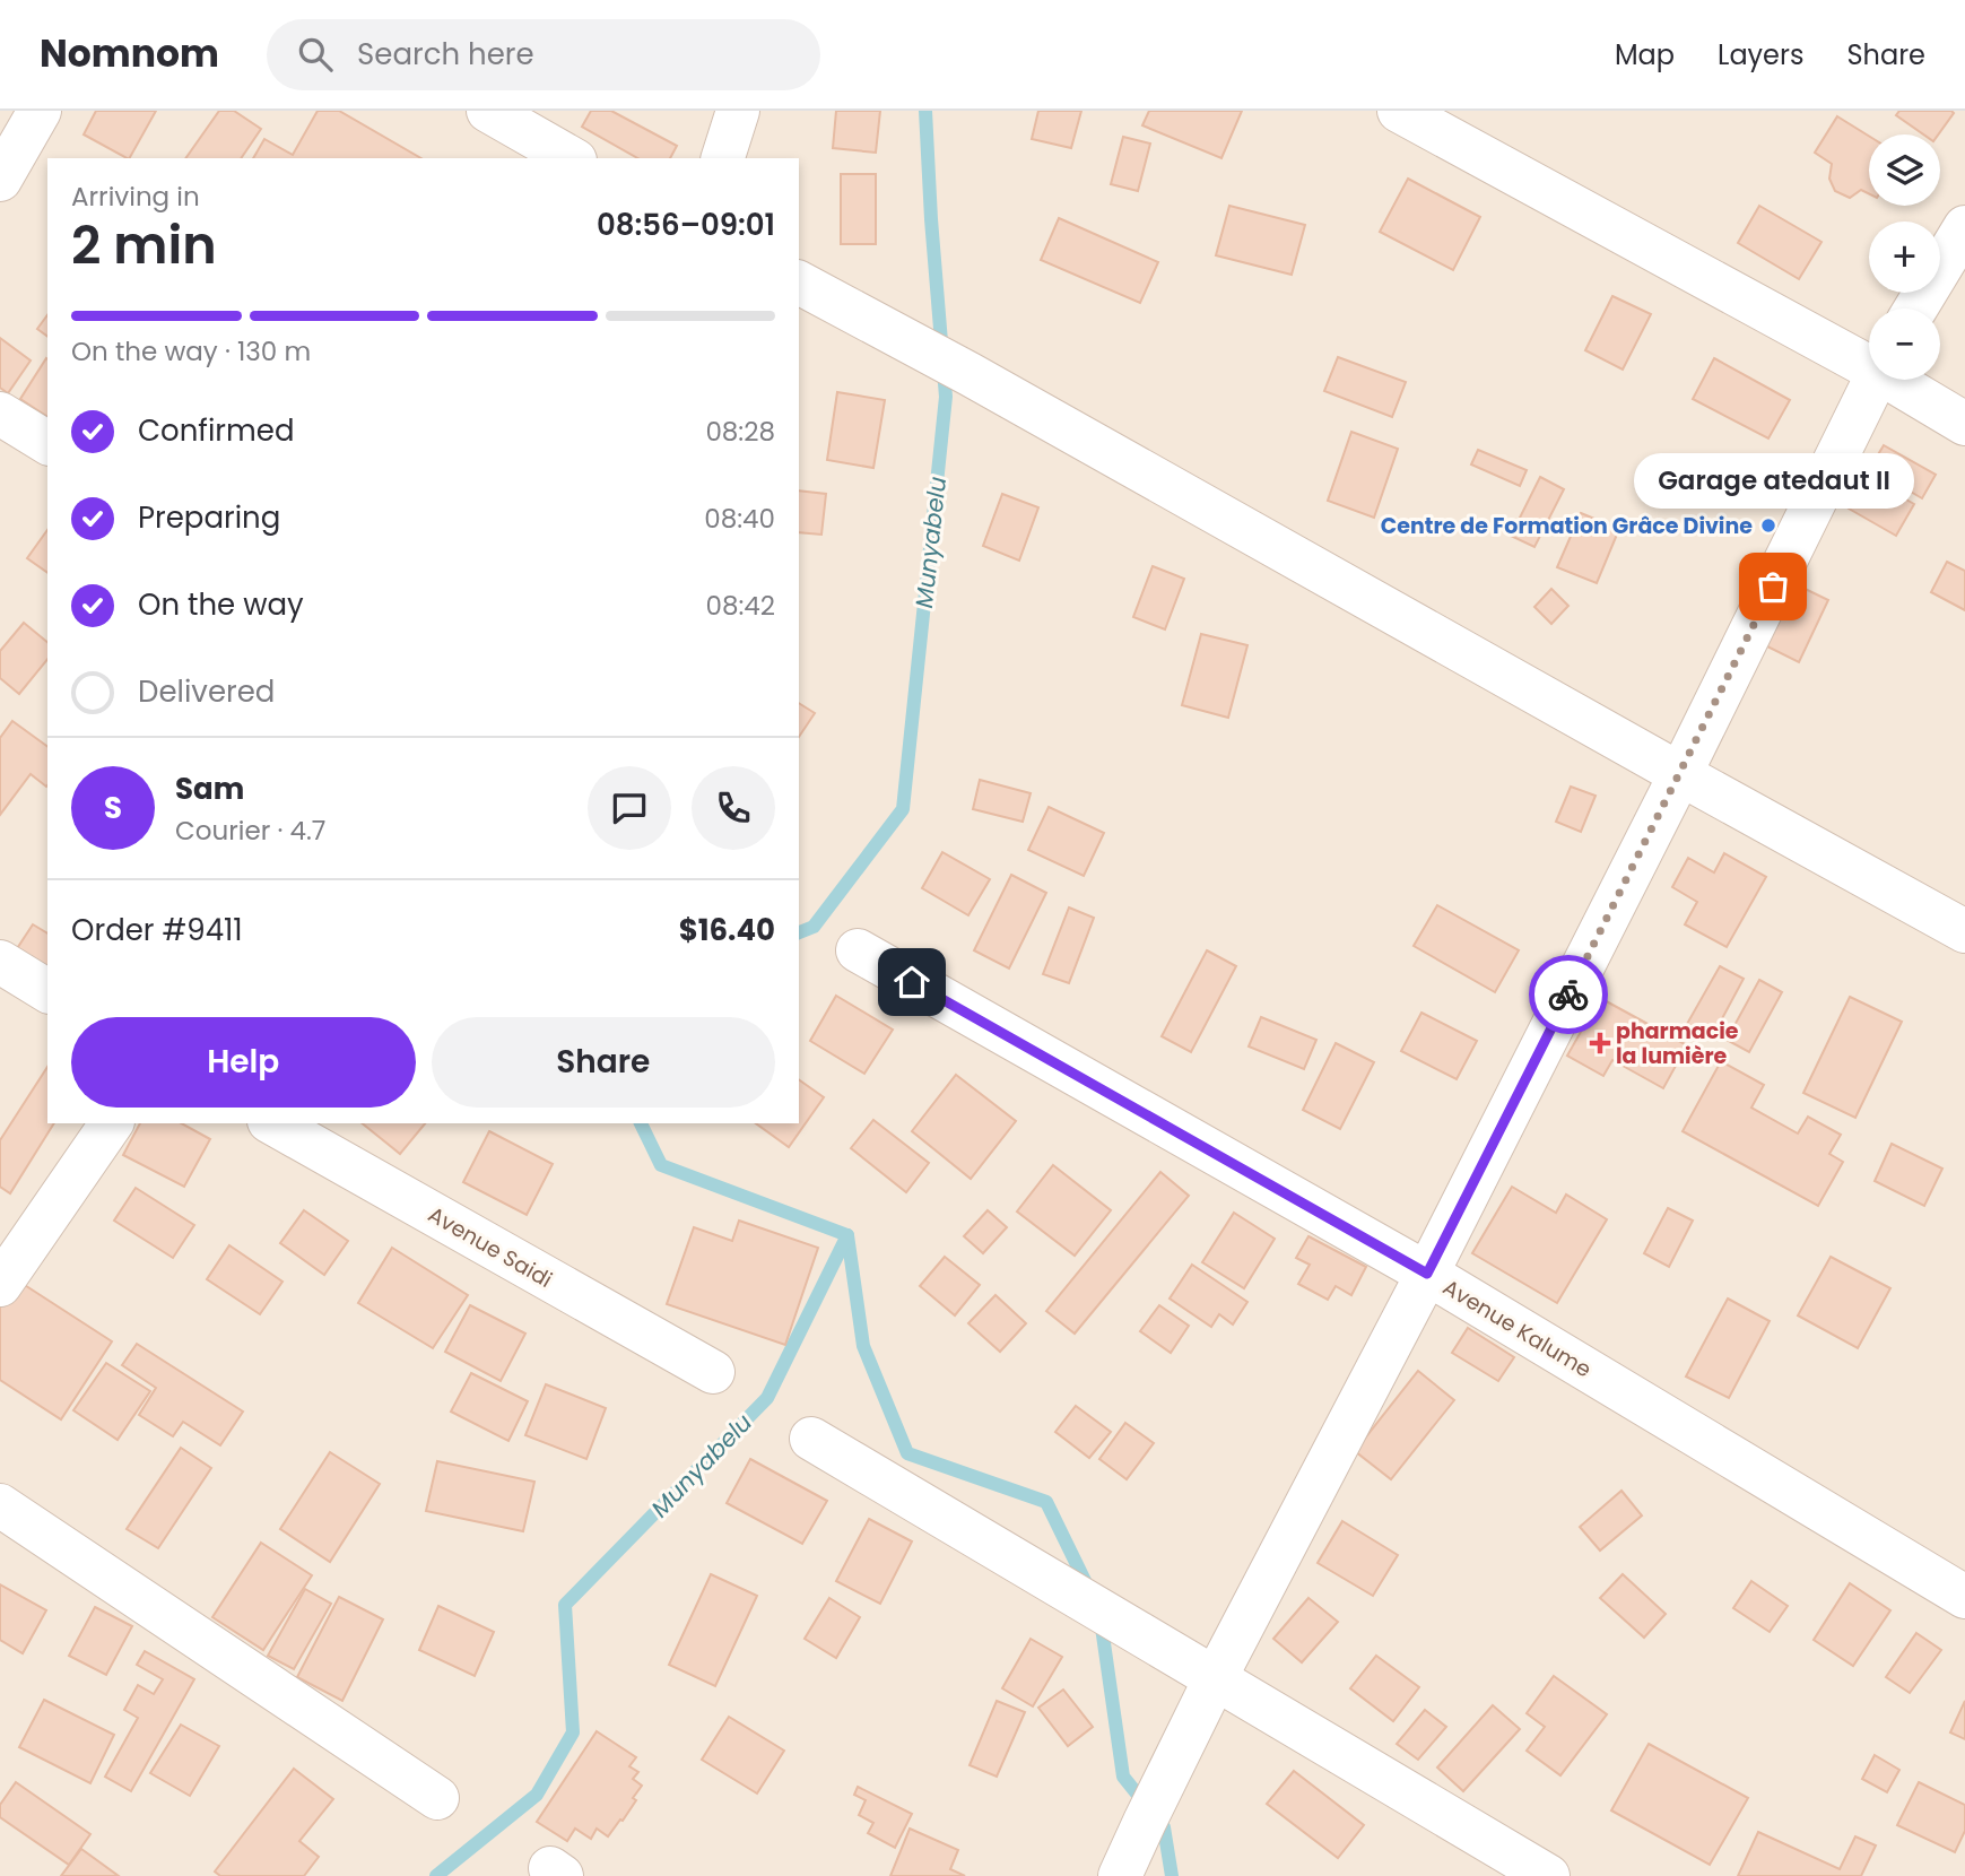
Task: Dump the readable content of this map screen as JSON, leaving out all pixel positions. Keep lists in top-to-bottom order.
{
  "streets": {
    "street": ["Avenue Saidi", "Avenue Kalume"]
  },
  "water": ["Munyabelu"],
  "places": {
    "other": ["Centre de Formation Grâce Divine", "Garage atedaut II"],
    "health": ["pharmacie la lumière"]
  },
  "page": {
    "header": "Nomnom",
    "search": "Search here",
    "nav": ["Map", "Layers", "Share"],
    "map_buttons": ["+", "−"],
    "heading": ["2 min", "Arriving in", "08:56–09:01"],
    "panel": [
      "Sam",
      "Courier · 4.7",
      "Order #9411",
      "$16.40"
    ],
    "bar": "On the way · 130 m",
    "list": [
      ["Confirmed", "08:28"],
      ["Preparing", "08:40"],
      ["On the way", "08:42"],
      "Delivered"
    ],
    "bubble": "Garage atedaut II",
    "round": "S",
    "buttons": ["Help", "Share"]
  }
}
